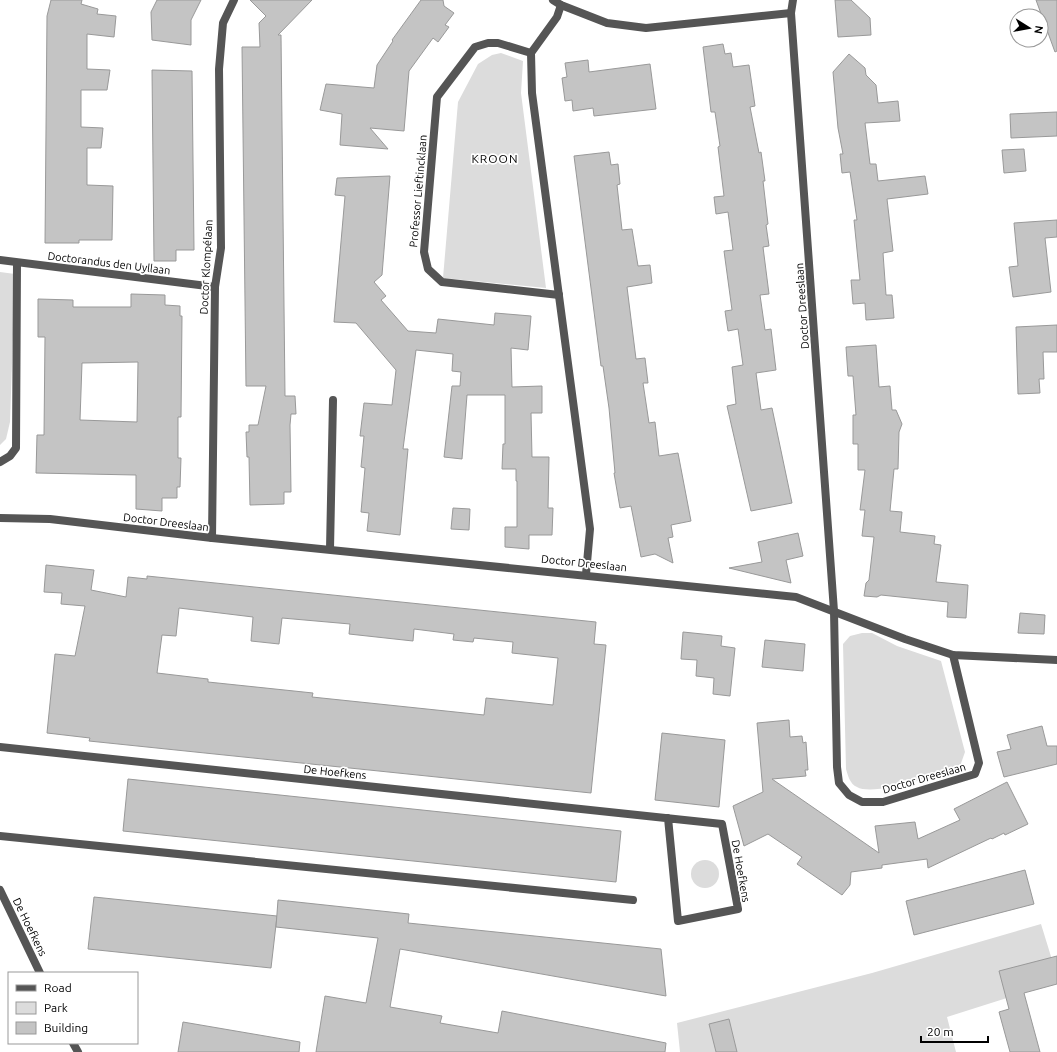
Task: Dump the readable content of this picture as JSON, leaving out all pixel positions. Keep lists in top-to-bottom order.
{
  "streets": {
    "street": [
      "Professor Lieftincklaan",
      "Doctorandus den Uyllaan",
      "Doctor Klompélaan",
      "Doctor Dreeslaan",
      "De Hoefkens"
    ]
  },
  "crossings": [
    ["Doctorandus den Uyllaan", "Doctor Klompélaan"],
    ["Doctor Klompélaan", "Doctor Dreeslaan"]
  ],
  "districts": ["KROON"],
  "legend": ["Road", "Park", "Building"],
  "scale_bar": "20 m",
  "north": "right"
}
